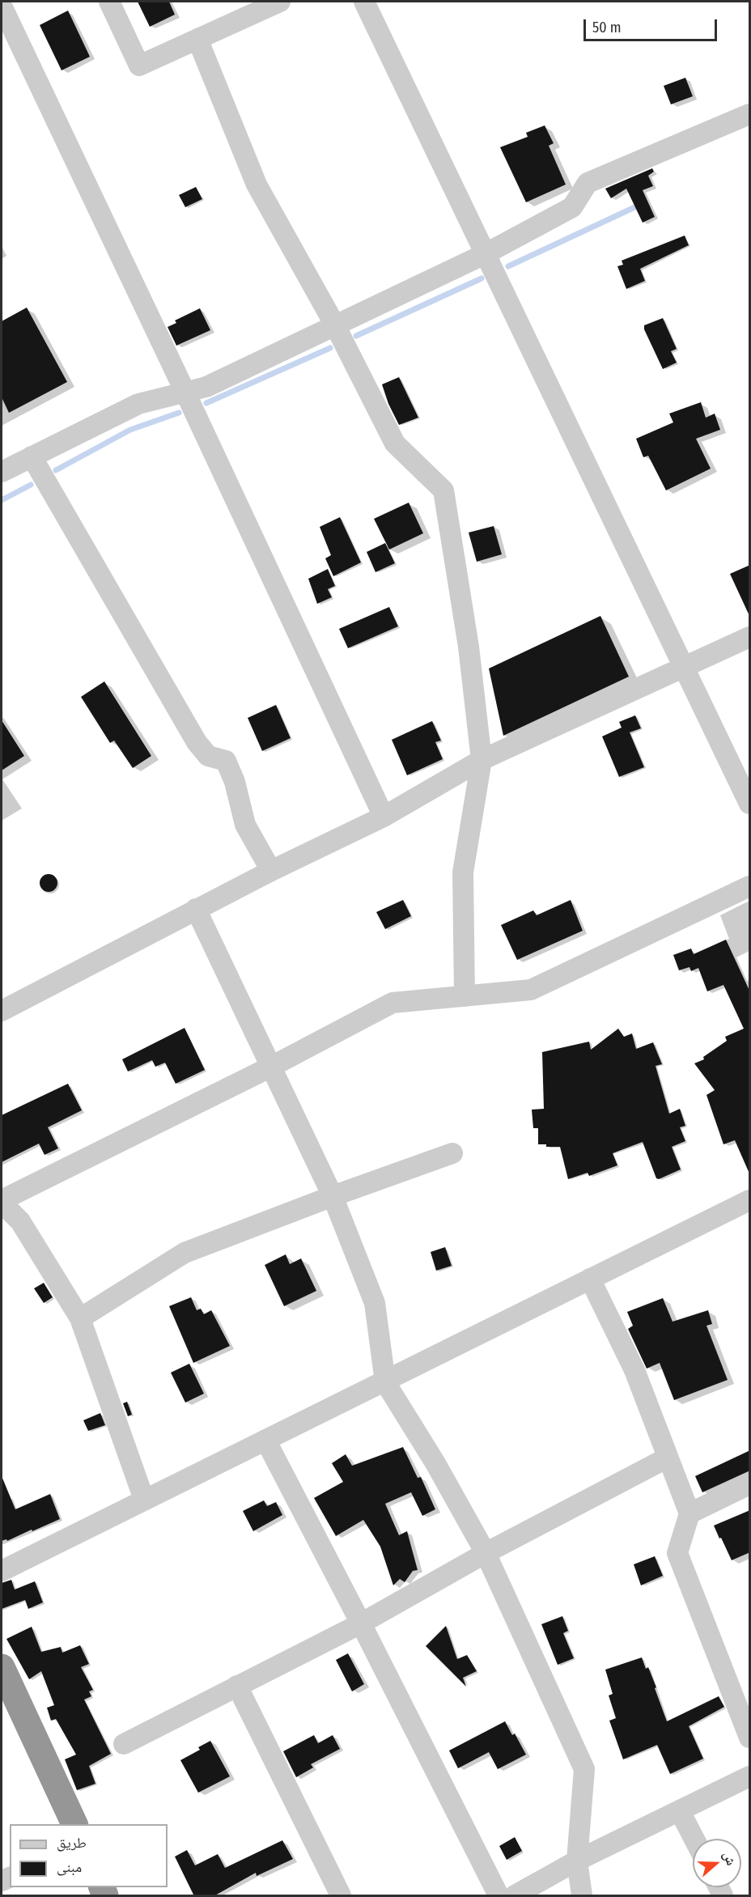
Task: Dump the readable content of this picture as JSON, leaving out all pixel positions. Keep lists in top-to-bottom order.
{
  "legend": ["طريق", "مبنى"],
  "scale_bar": "50 m",
  "north": "right"
}
